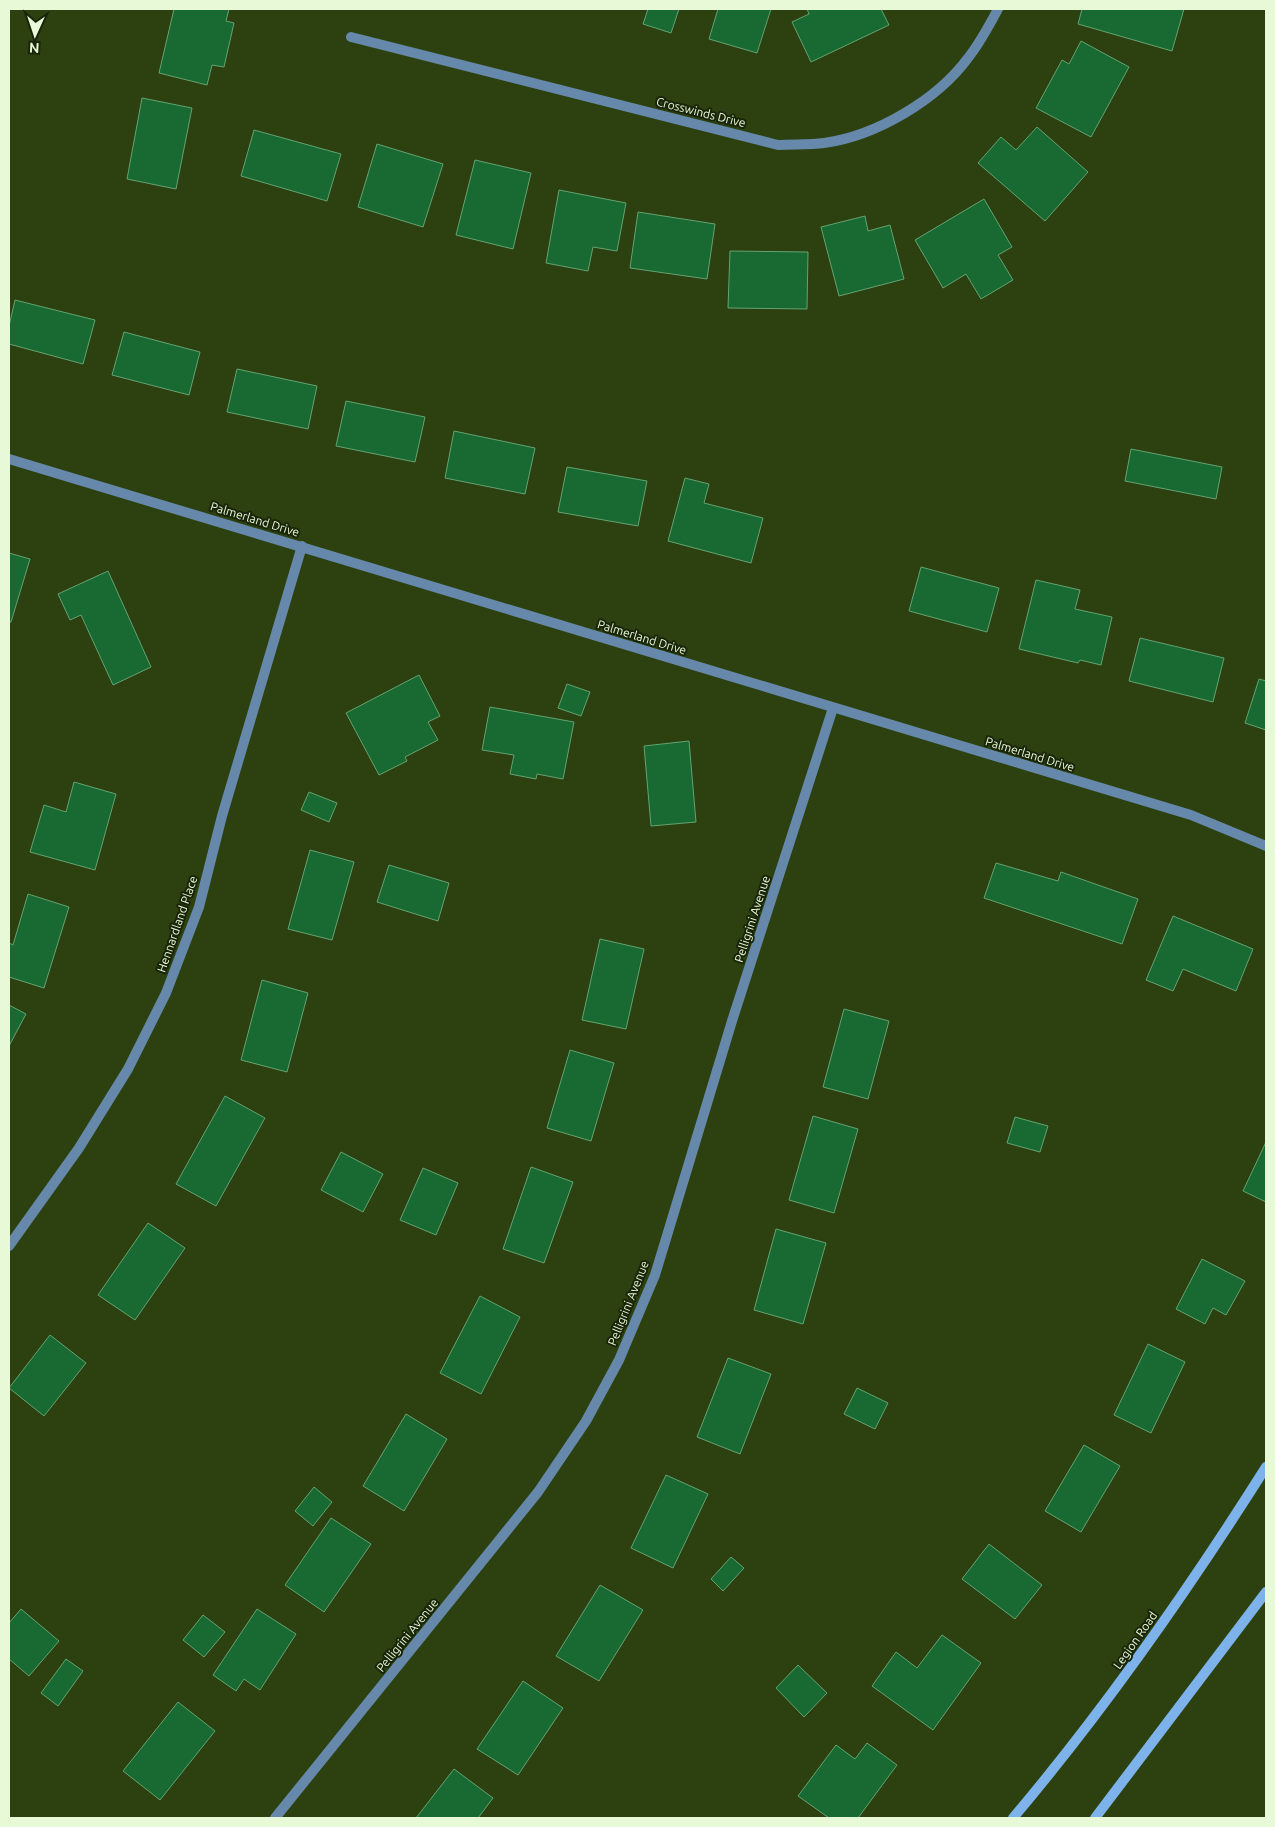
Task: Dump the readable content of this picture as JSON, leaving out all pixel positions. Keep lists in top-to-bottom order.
{
  "streets": {
    "main road": ["Legion Road"],
    "street": [
      "Crosswinds Drive",
      "Palmerland Drive",
      "Pelligrini Avenue",
      "Hennardland Place"
    ]
  },
  "crossings": [
    ["Palmerland Drive", "Pelligrini Avenue"],
    ["Palmerland Drive", "Hennardland Place"]
  ],
  "north": "bottom"
}
